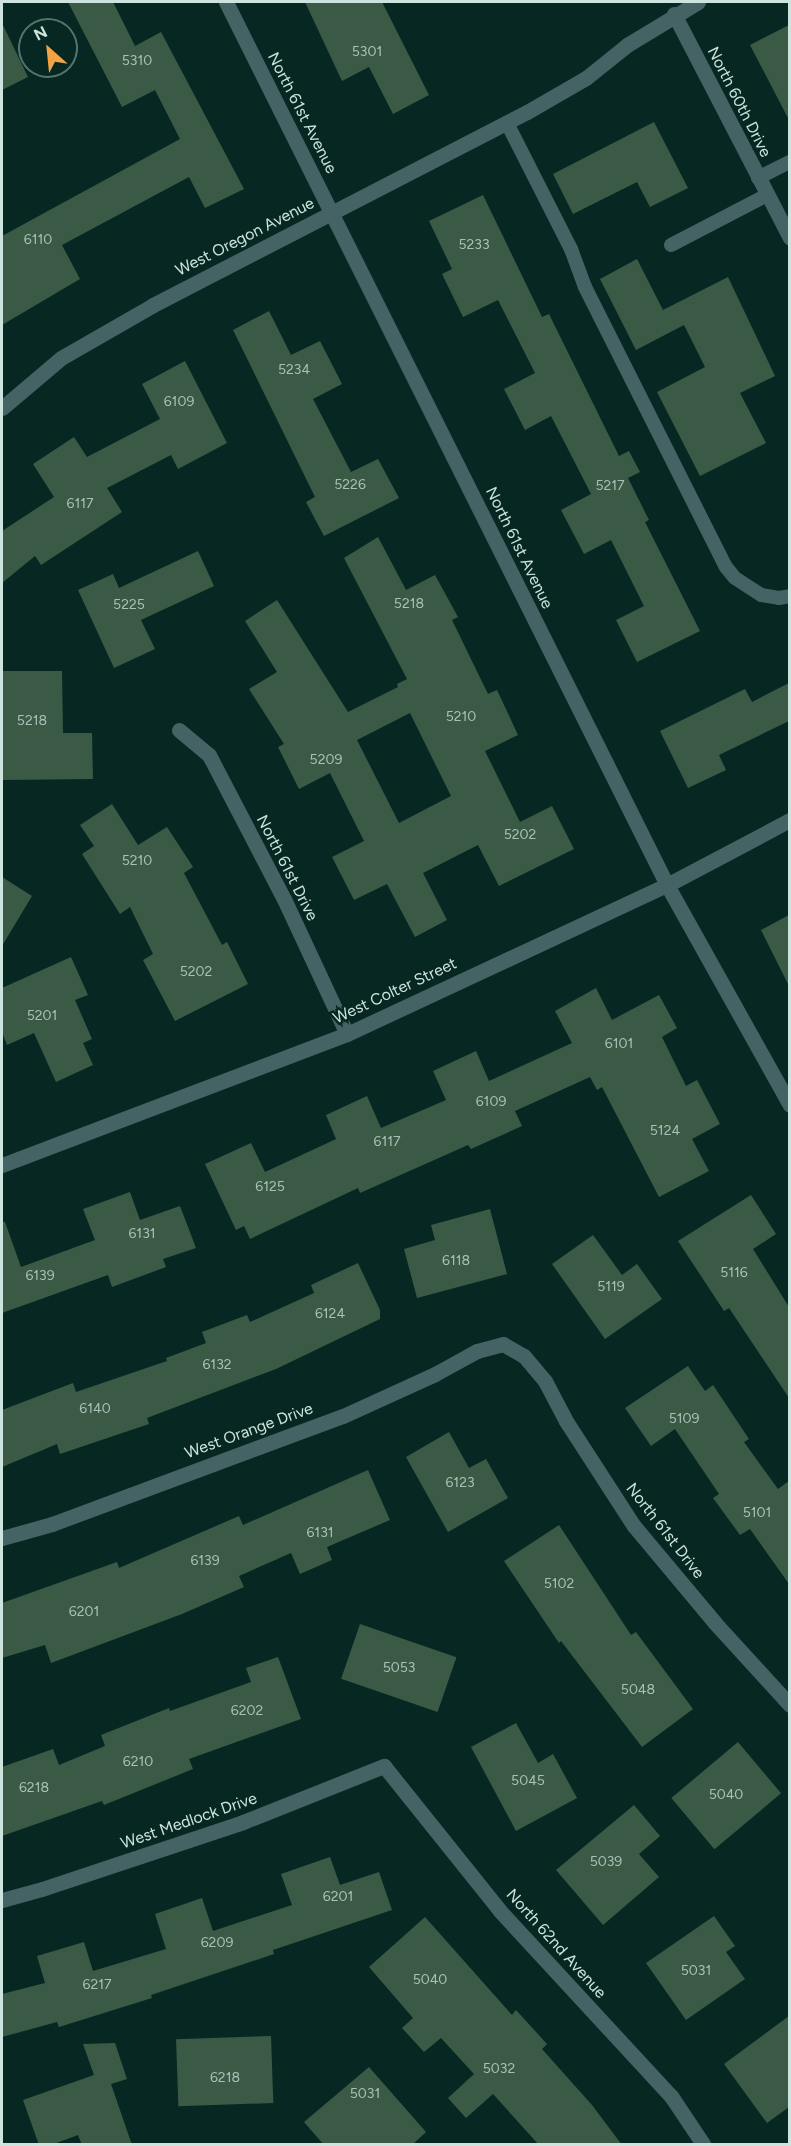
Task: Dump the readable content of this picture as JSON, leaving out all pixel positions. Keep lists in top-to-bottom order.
{
  "streets": {
    "street": [
      "North 60th Drive",
      "North 61st Avenue",
      "West Oregon Avenue",
      "North 61st Drive",
      "West Colter Street",
      "West Orange Drive",
      "West Medlock Drive",
      "North 62nd Avenue"
    ]
  },
  "crossings": [
    ["North 60th Drive", "West Oregon Avenue"],
    ["North 61st Avenue", "West Oregon Avenue"],
    ["North 61st Avenue", "West Colter Street"],
    ["North 61st Drive", "West Colter Street"],
    ["North 61st Drive", "West Orange Drive"],
    ["West Medlock Drive", "North 62nd Avenue"]
  ],
  "house_numbers": [
    "5301",
    "5310",
    "6110",
    "5233",
    "5234",
    "6109",
    "5226",
    "5217",
    "6117",
    "5218",
    "5225",
    "5210",
    "5218",
    "5209",
    "5202",
    "5210",
    "5202",
    "5201",
    "6101",
    "6109",
    "5124",
    "6117",
    "6125",
    "6131",
    "6118",
    "5116",
    "6139",
    "5119",
    "6124",
    "6132",
    "6140",
    "5109",
    "6123",
    "5101",
    "6131",
    "6139",
    "5102",
    "6201",
    "5053",
    "5048",
    "6202",
    "6210",
    "5045",
    "6218",
    "5040",
    "5039",
    "6201",
    "6209",
    "5031",
    "5040",
    "6217",
    "5032",
    "6218",
    "5031"
  ],
  "north": "top left"
}
